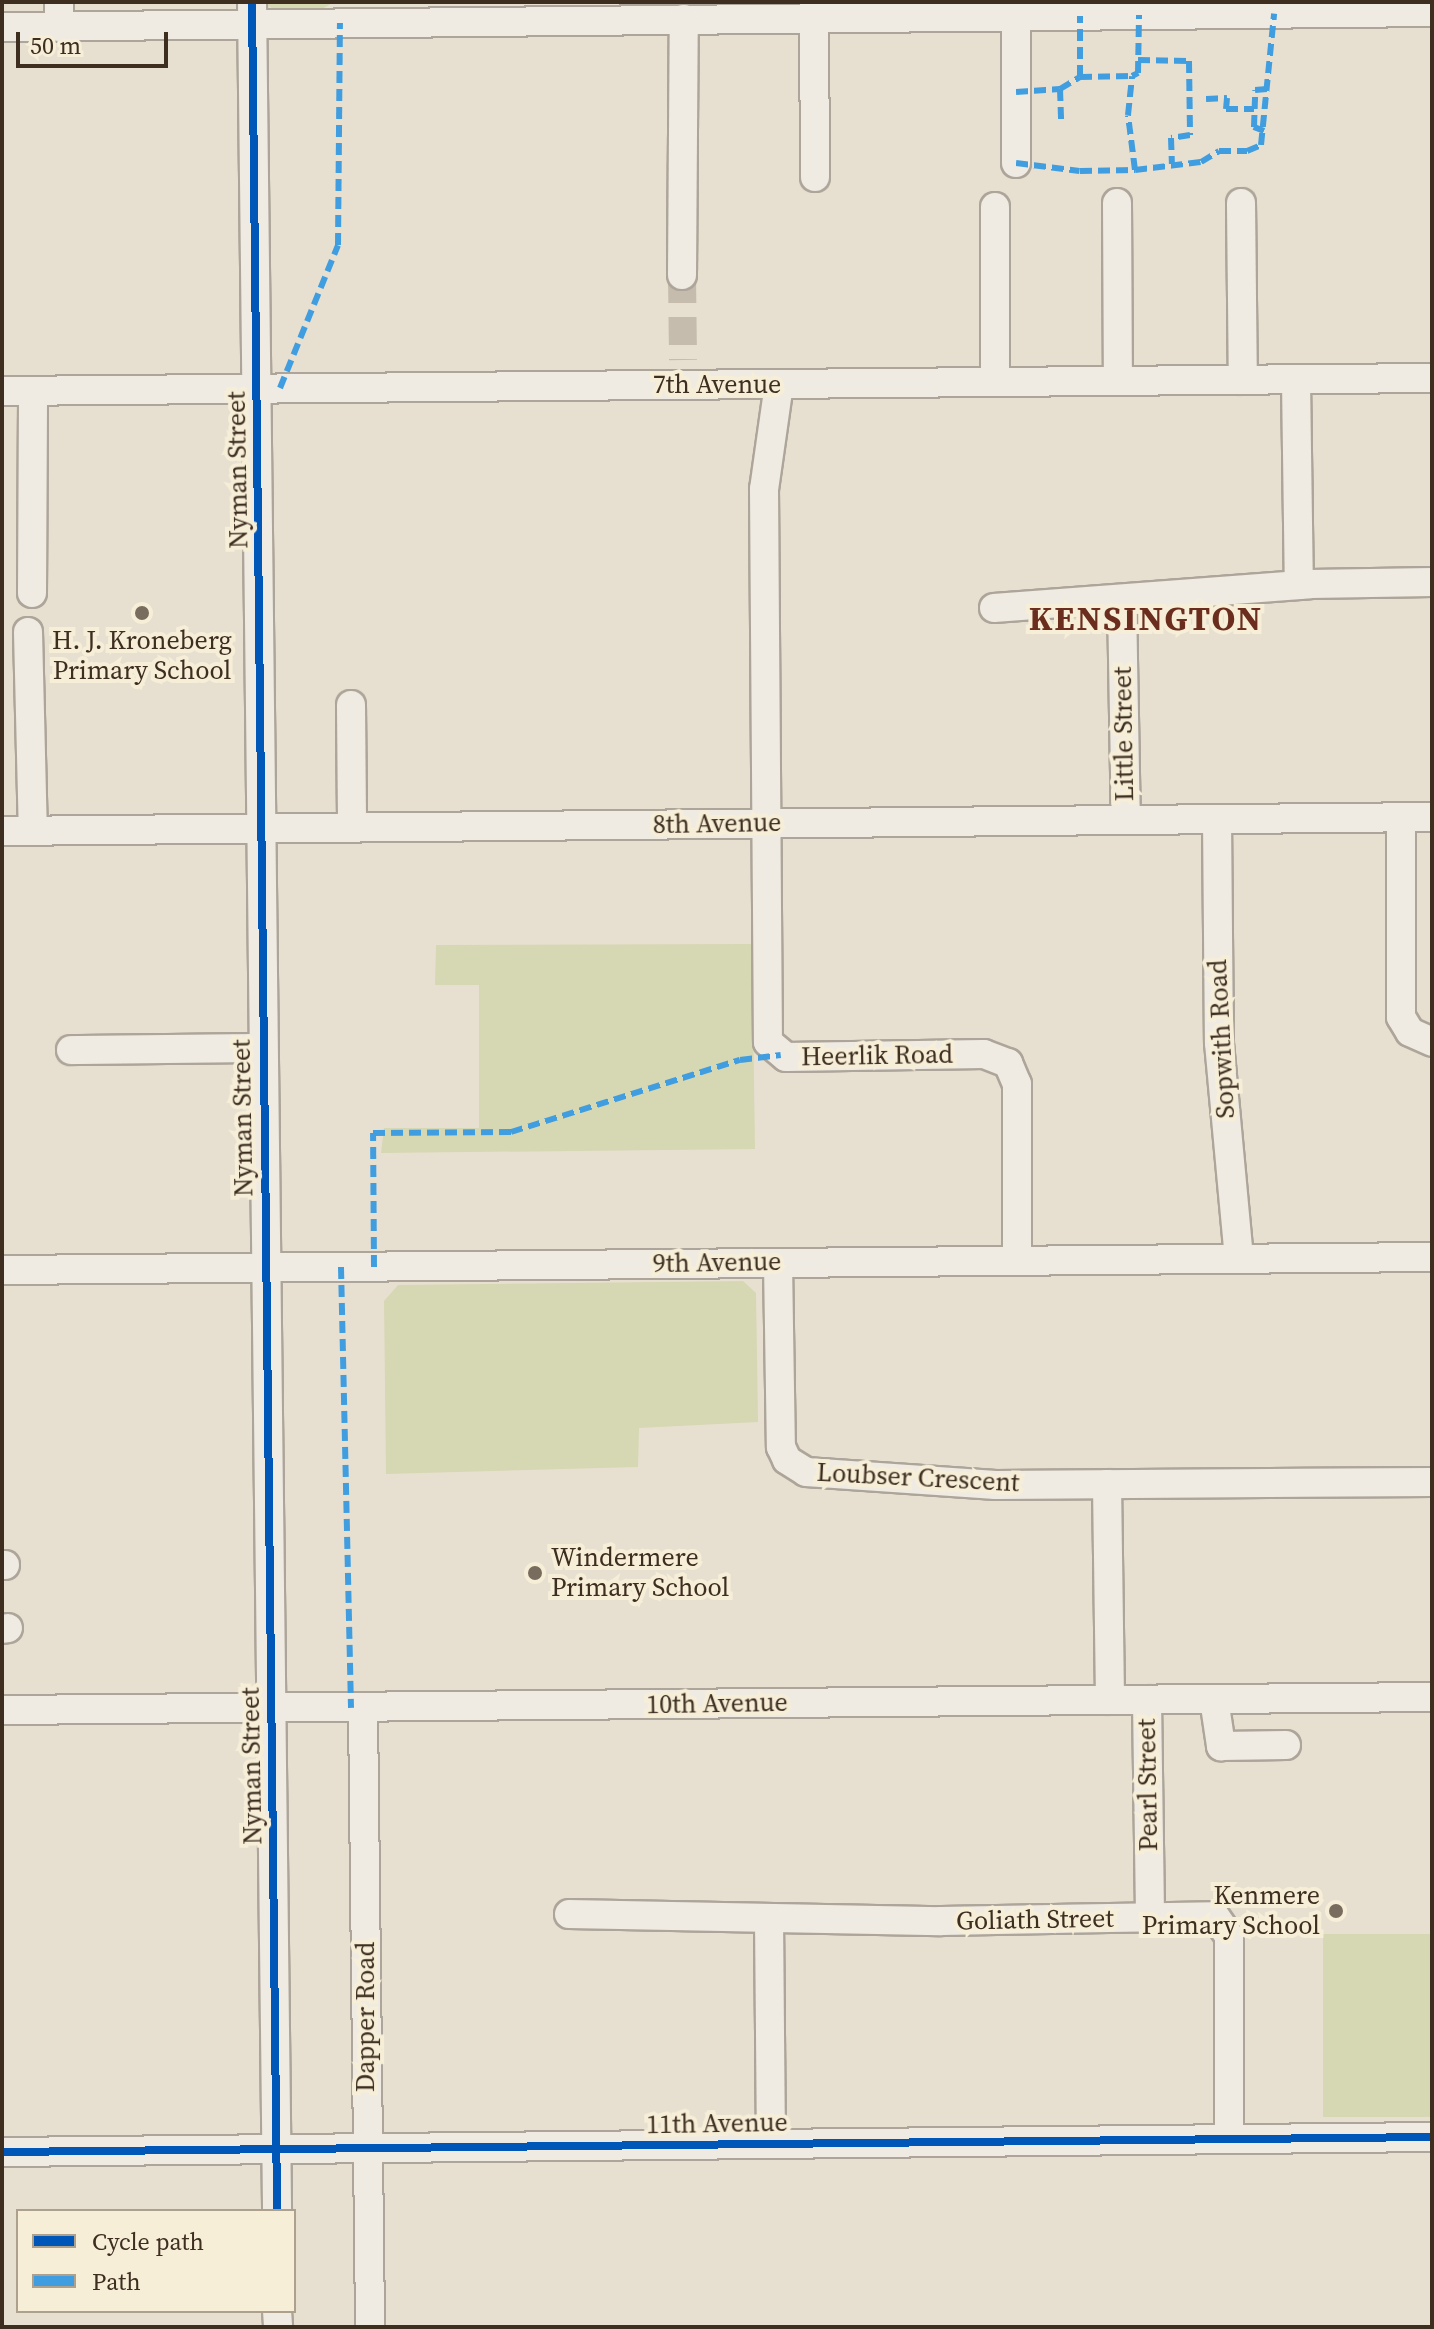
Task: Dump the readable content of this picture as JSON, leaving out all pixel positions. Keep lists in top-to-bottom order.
{
  "streets": {
    "street": [
      "7th Avenue",
      "Nyman Street",
      "Little Street",
      "8th Avenue",
      "Sopwith Road",
      "Heerlik Road",
      "9th Avenue",
      "Loubser Crescent",
      "10th Avenue",
      "Pearl Street",
      "Goliath Street",
      "Dapper Road",
      "11th Avenue"
    ]
  },
  "crossings": [
    ["7th Avenue", "Nyman Street"],
    ["Nyman Street", "8th Avenue"],
    ["Nyman Street", "9th Avenue"],
    ["Nyman Street", "10th Avenue"],
    ["Nyman Street", "11th Avenue"],
    ["Little Street", "8th Avenue"],
    ["8th Avenue", "Sopwith Road"],
    ["8th Avenue", "Heerlik Road"],
    ["Sopwith Road", "9th Avenue"],
    ["Heerlik Road", "9th Avenue"],
    ["9th Avenue", "Loubser Crescent"],
    ["10th Avenue", "Pearl Street"],
    ["10th Avenue", "Dapper Road"],
    ["Pearl Street", "Goliath Street"],
    ["Goliath Street", "11th Avenue"],
    ["Dapper Road", "11th Avenue"]
  ],
  "districts": ["KENSINGTON"],
  "places": ["H. J. Kroneberg Primary School", "Windermere Primary School", "Kenmere Primary School"],
  "legend": ["Cycle path", "Path"],
  "scale_bar": "50 m"
}
